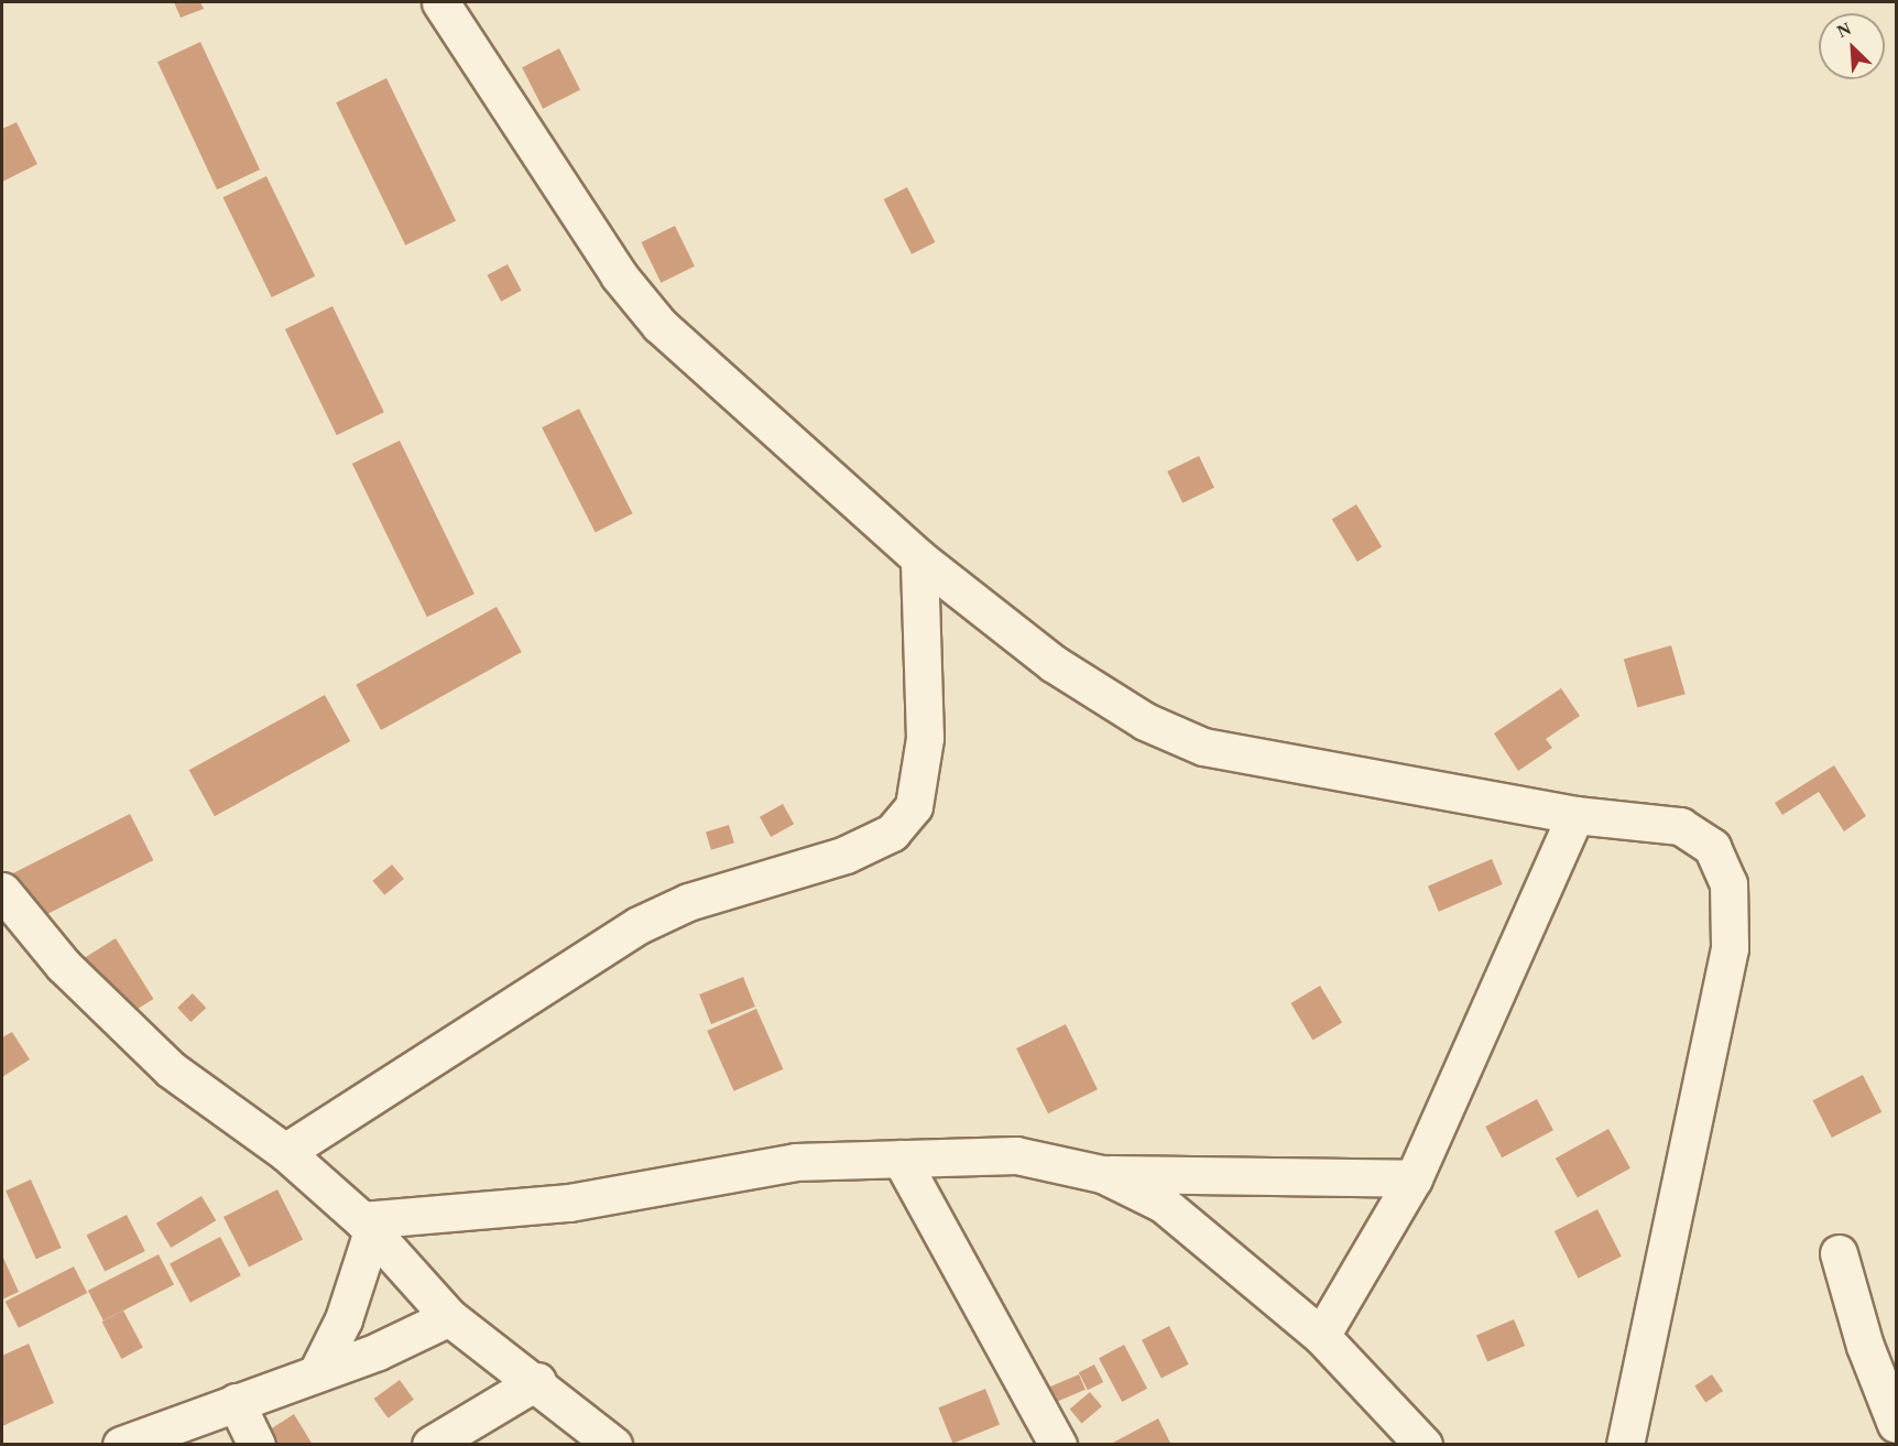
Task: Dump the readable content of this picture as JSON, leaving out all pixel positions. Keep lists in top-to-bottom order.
{
  "north": "top left"
}
